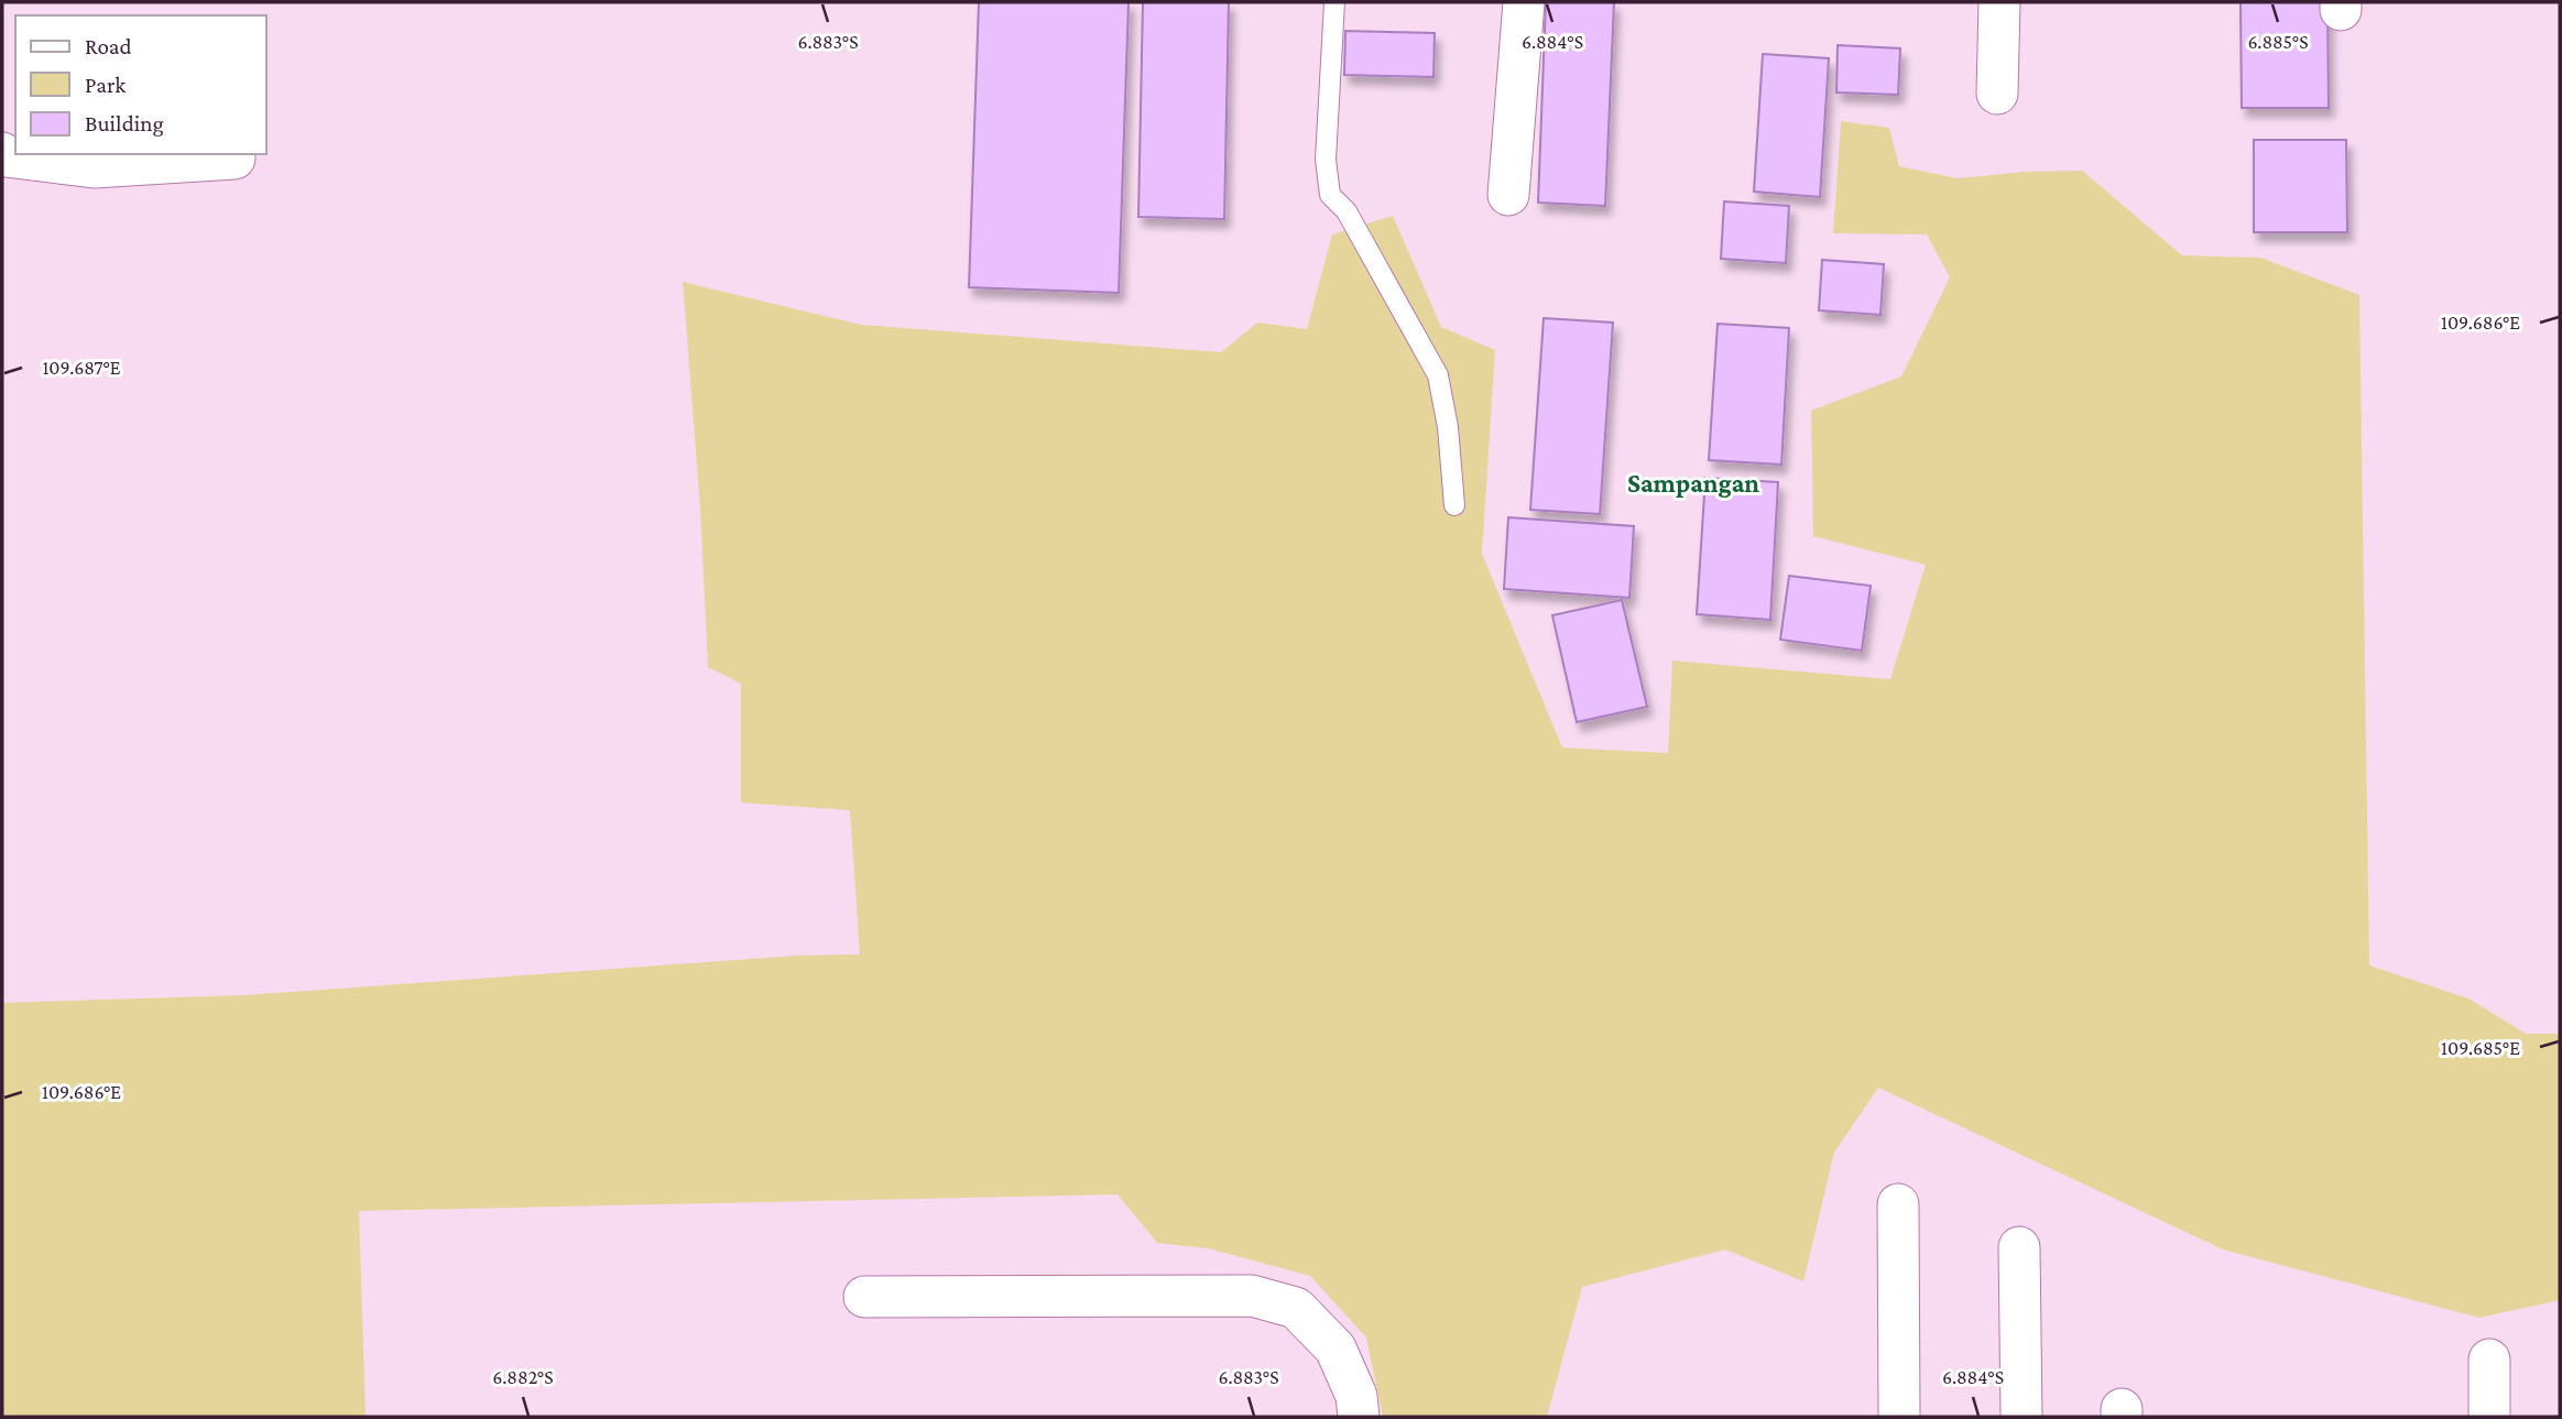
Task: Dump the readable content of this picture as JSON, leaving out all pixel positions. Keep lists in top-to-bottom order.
{
  "districts": ["Sampangan"],
  "legend": ["Road", "Park", "Building"],
  "coordinates": [
    "6.883°S",
    "6.884°S",
    "6.885°S",
    "109.686°E",
    "109.687°E",
    "109.685°E",
    "6.882°S"
  ]
}
